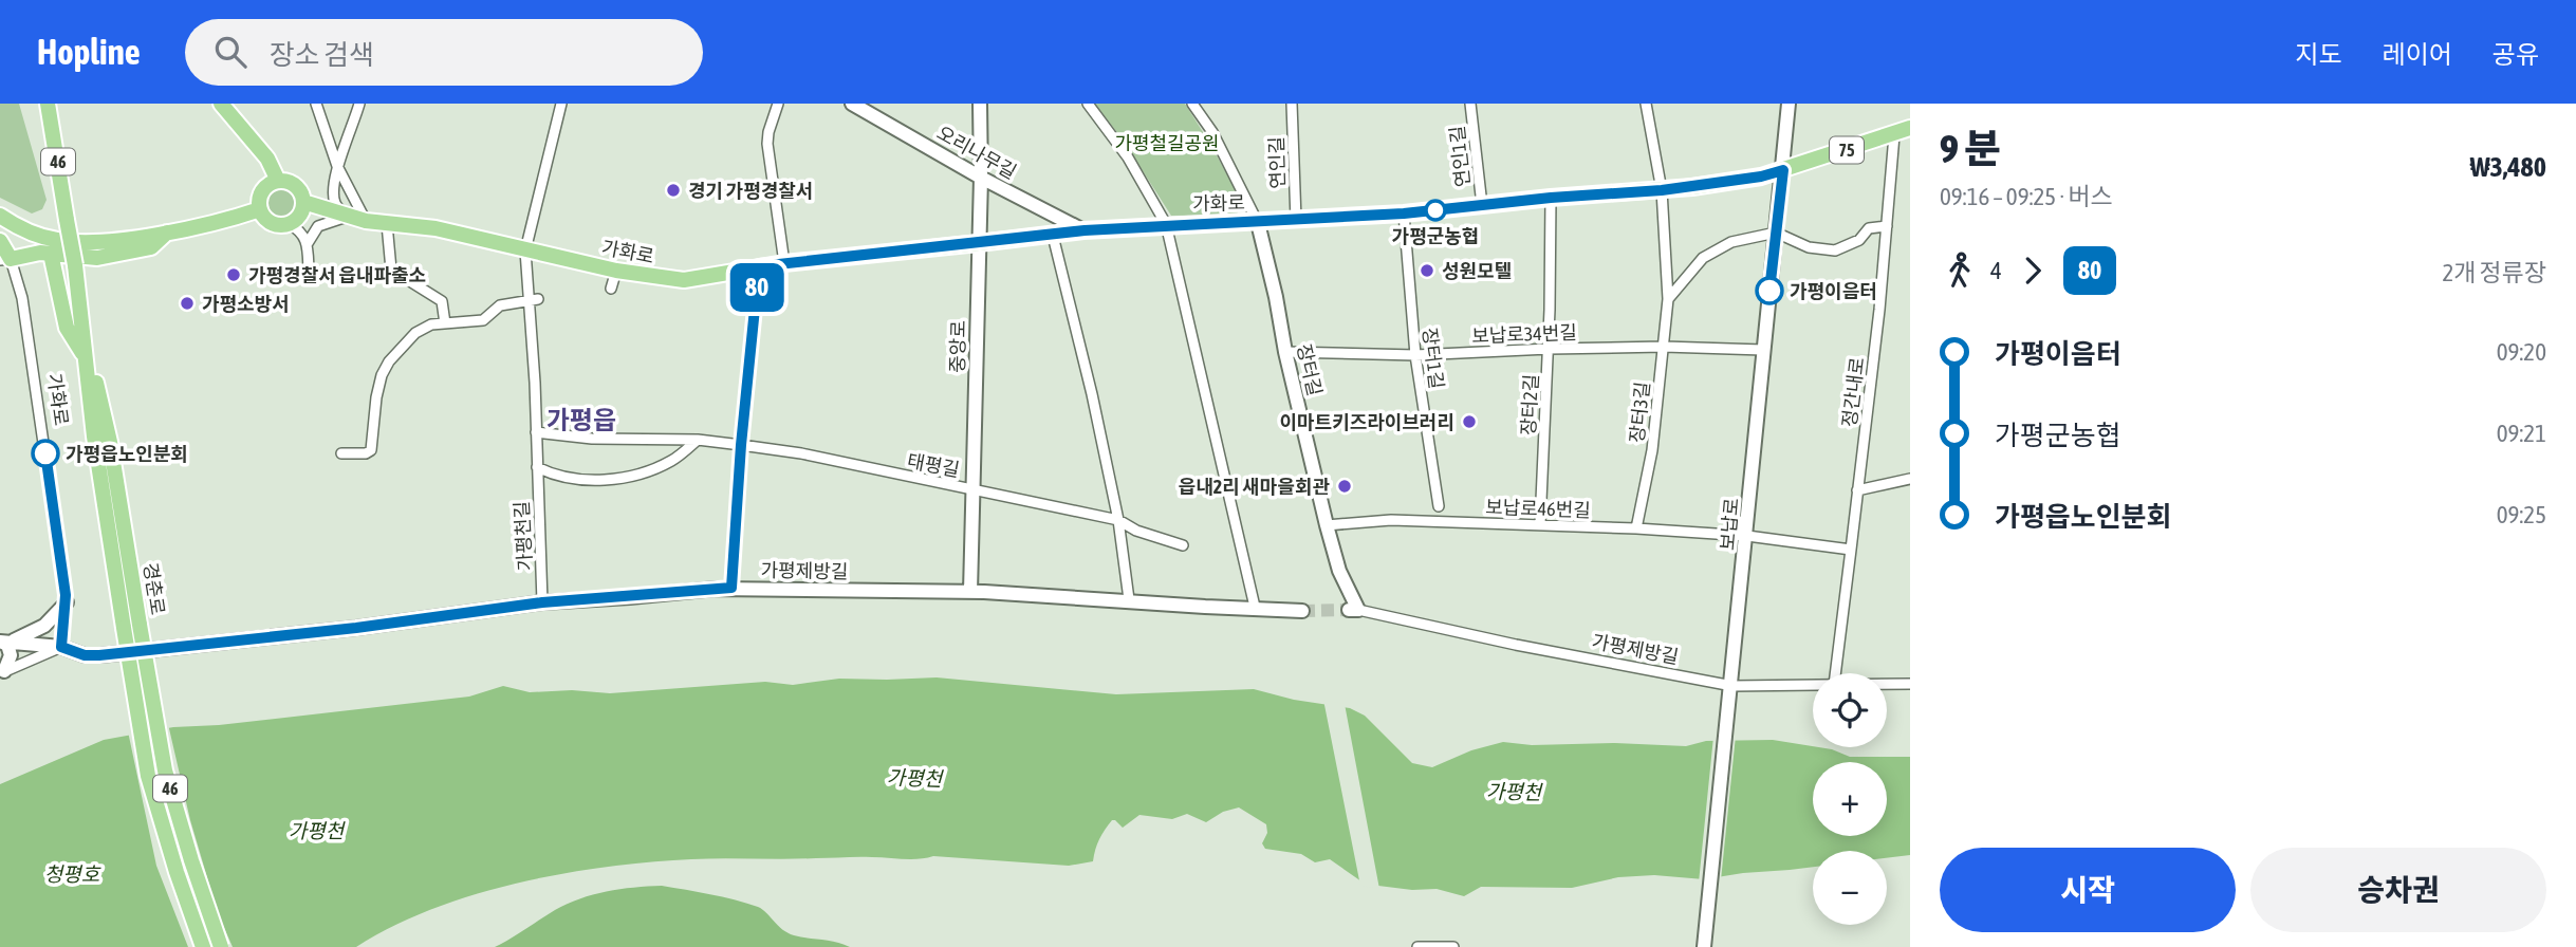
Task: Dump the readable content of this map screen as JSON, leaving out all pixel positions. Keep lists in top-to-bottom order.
{
  "streets": {
    "main road": [
      "75",
      "46",
      "가화로",
      "경춘로"
    ],
    "street": [
      "오리나무길",
      "연인1길",
      "연인길",
      "보납로34번길",
      "중앙로",
      "장터1길",
      "장터길",
      "정간내로",
      "장터2길",
      "장터3길",
      "태평길",
      "보납로46번길",
      "보납로",
      "가평천길",
      "가평제방길"
    ]
  },
  "crossings": [
    ["오리나무길", "가화로"],
    ["오리나무길", "중앙로"],
    ["연인1길", "가화로"],
    ["연인길", "가화로"],
    ["가화로", "중앙로"],
    ["가화로", "장터1길"],
    ["가화로", "장터길"],
    ["가화로", "정간내로"],
    ["가화로", "장터2길"],
    ["가화로", "장터3길"],
    ["가화로", "보납로"],
    ["가화로", "가평천길"],
    ["가화로", "가평제방길"],
    ["보납로34번길", "장터1길"],
    ["보납로34번길", "장터길"],
    ["보납로34번길", "장터2길"],
    ["보납로34번길", "장터3길"],
    ["보납로34번길", "보납로"],
    ["중앙로", "태평길"],
    ["중앙로", "가평제방길"],
    ["장터길", "보납로46번길"],
    ["장터길", "가평제방길"],
    ["장터2길", "보납로46번길"],
    ["장터3길", "보납로46번길"],
    ["보납로46번길", "보납로"],
    ["보납로46번길", "가평제방길"],
    ["보납로", "가평제방길"],
    ["가평천길", "가평제방길"]
  ],
  "districts": ["가평읍"],
  "water": ["가평천", "청평호"],
  "parks": ["가평철길공원"],
  "places": [
    "경기 가평경찰서",
    "가평군농협",
    "성원모텔",
    "가평경찰서 읍내파출소",
    "가평이음터",
    "가평소방서",
    "이마트키즈라이브러리",
    "가평읍노인분회",
    "읍내2리 새마을회관"
  ],
  "lines": ["bus line 80"],
  "page": {
    "header": "Hopline",
    "search": "장소 검색",
    "nav": ["지도", "레이어", "공유"],
    "on_map": "80",
    "heading": ["9 분", "09:16 – 09:25 · 버스", "₩3,480"],
    "legs": ["4", "80", "2개 정류장"],
    "list": [
      {
        "name": "가평이음터",
        "value": "09:20"
      },
      {
        "name": "가평군농협",
        "value": "09:21"
      },
      {
        "name": "가평읍노인분회",
        "value": "09:25"
      }
    ],
    "map_buttons": ["+", "−"],
    "buttons": ["시작", "승차권"]
  }
}
